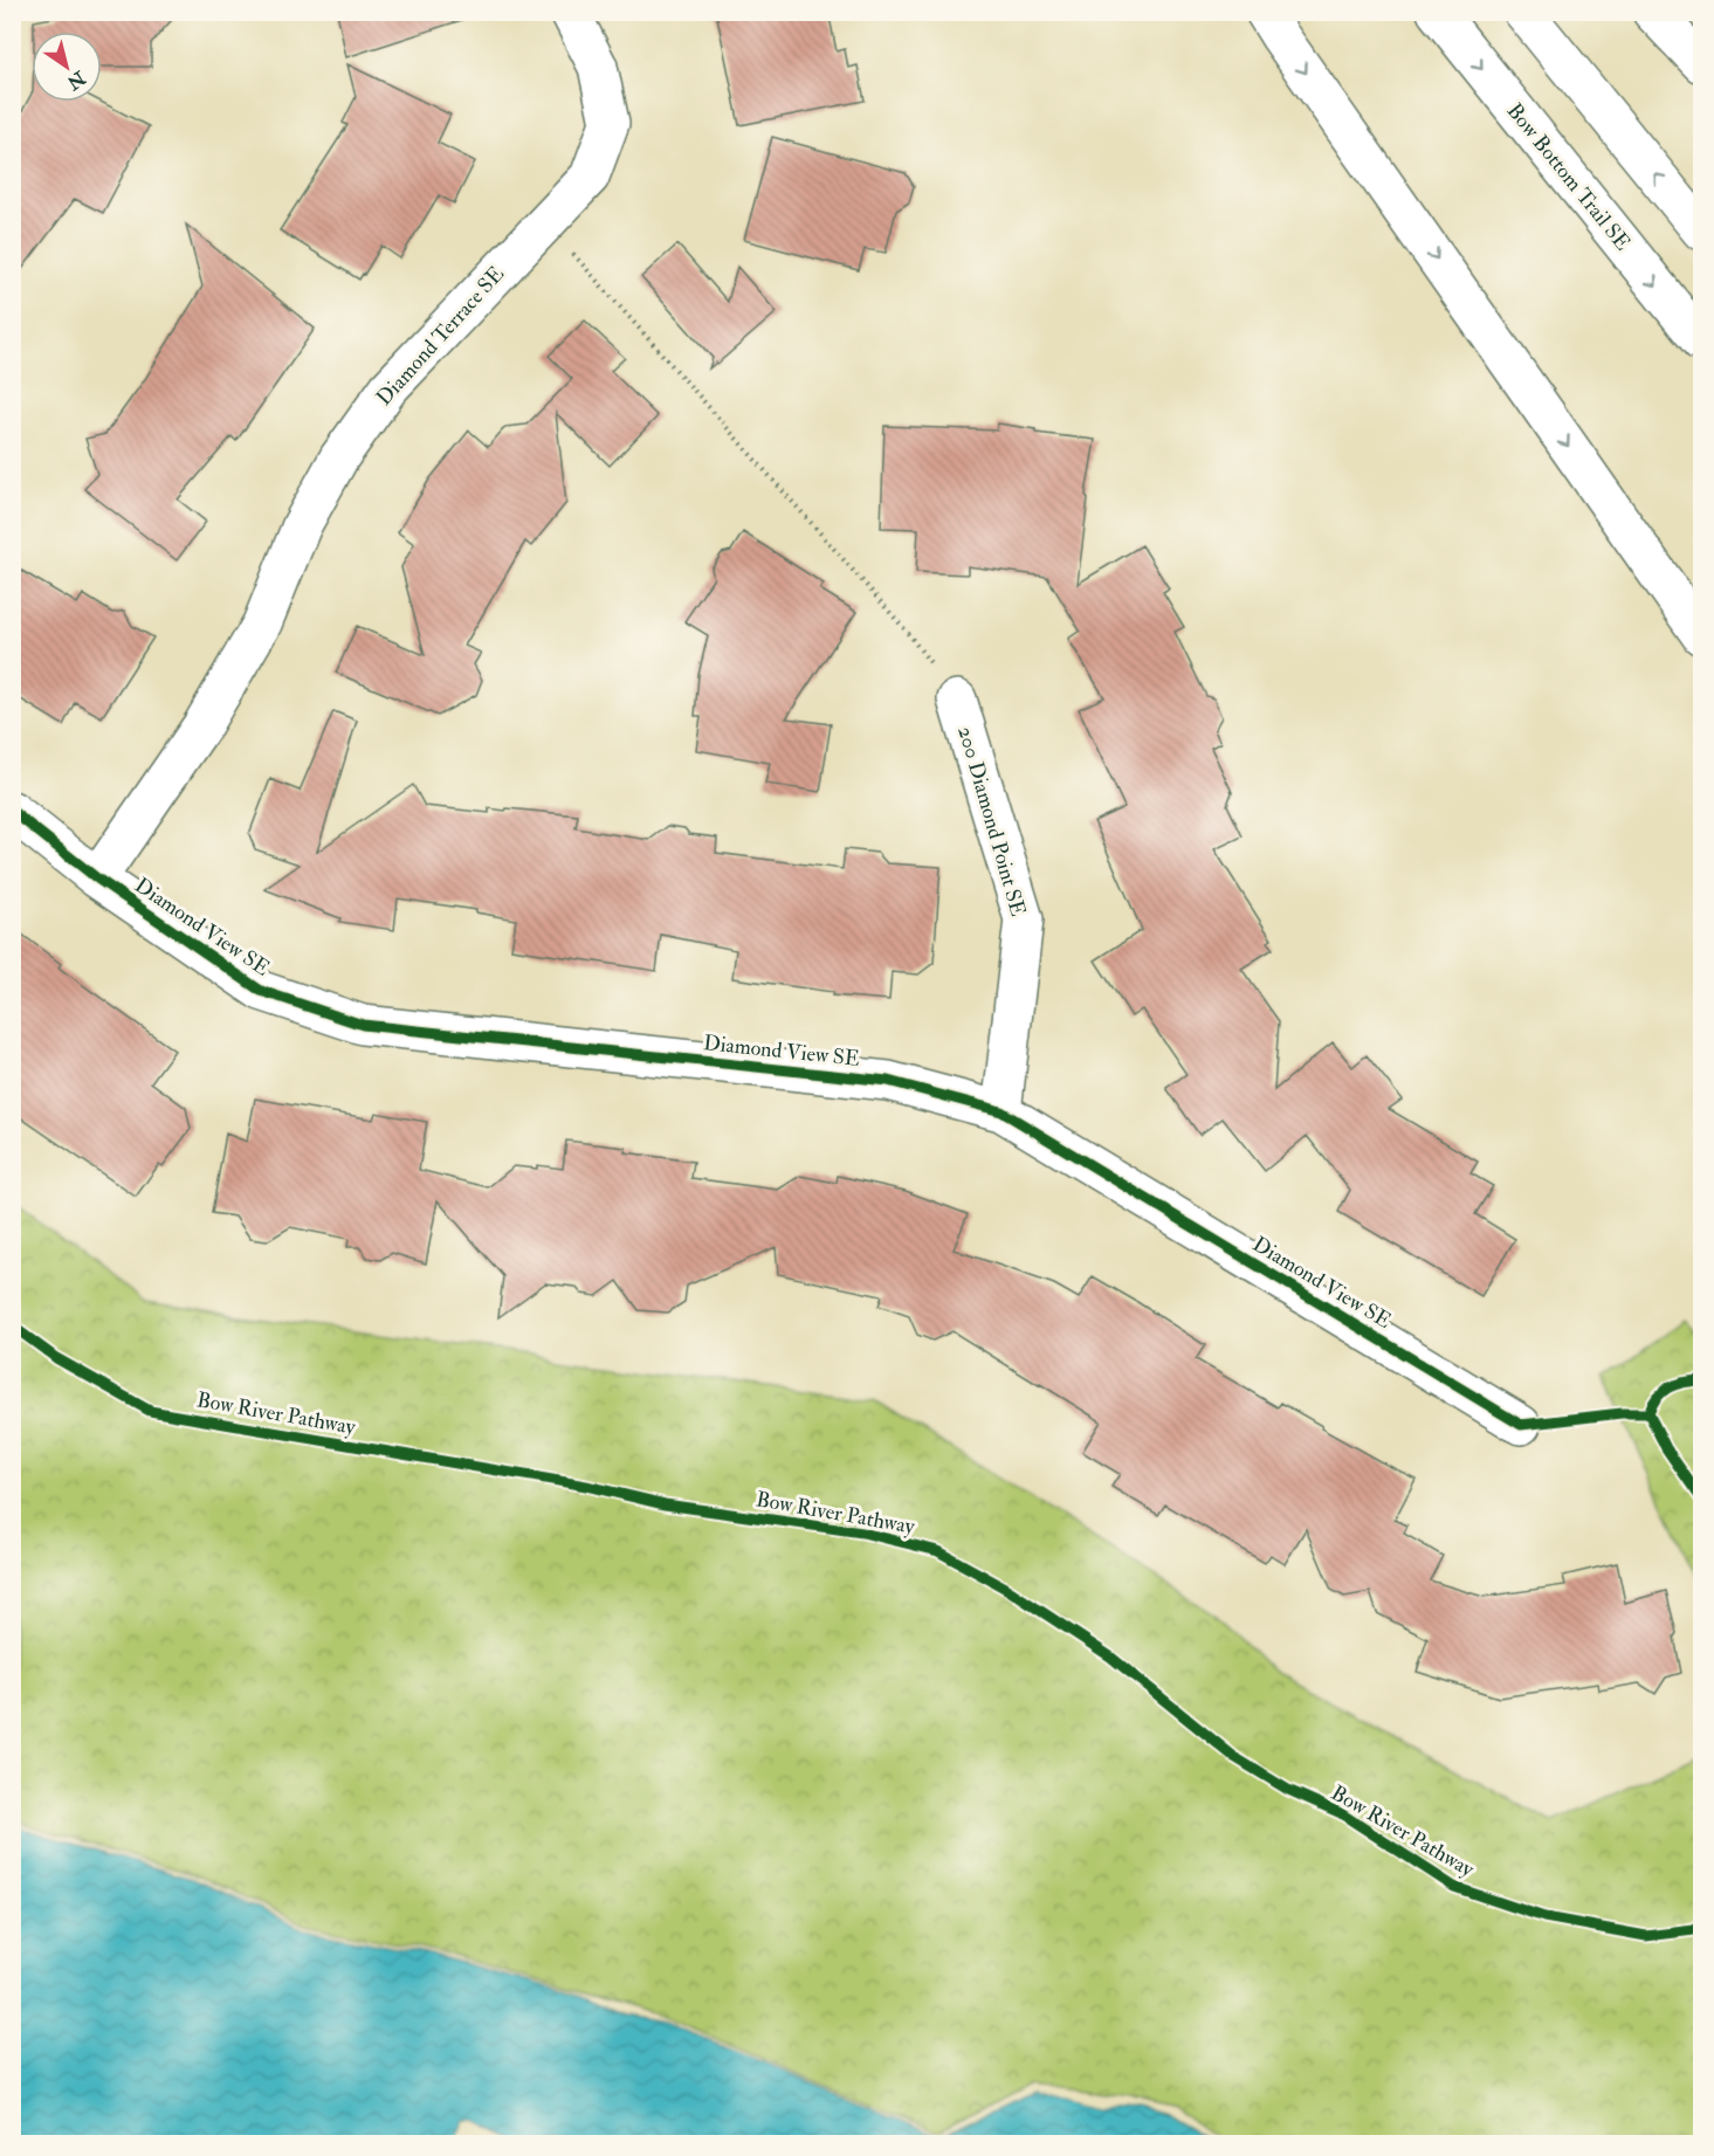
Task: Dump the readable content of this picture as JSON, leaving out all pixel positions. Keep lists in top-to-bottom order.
{
  "streets": {
    "main road": [
      "Bow Bottom Trail SE",
      "Diamond Terrace SE",
      "200 Diamond Point SE",
      "Diamond View SE"
    ],
    "cycle path": ["Bow River Pathway"]
  },
  "crossings": [
    ["Diamond Terrace SE", "Diamond View SE"],
    ["200 Diamond Point SE", "Diamond View SE"]
  ],
  "north": "bottom right"
}
